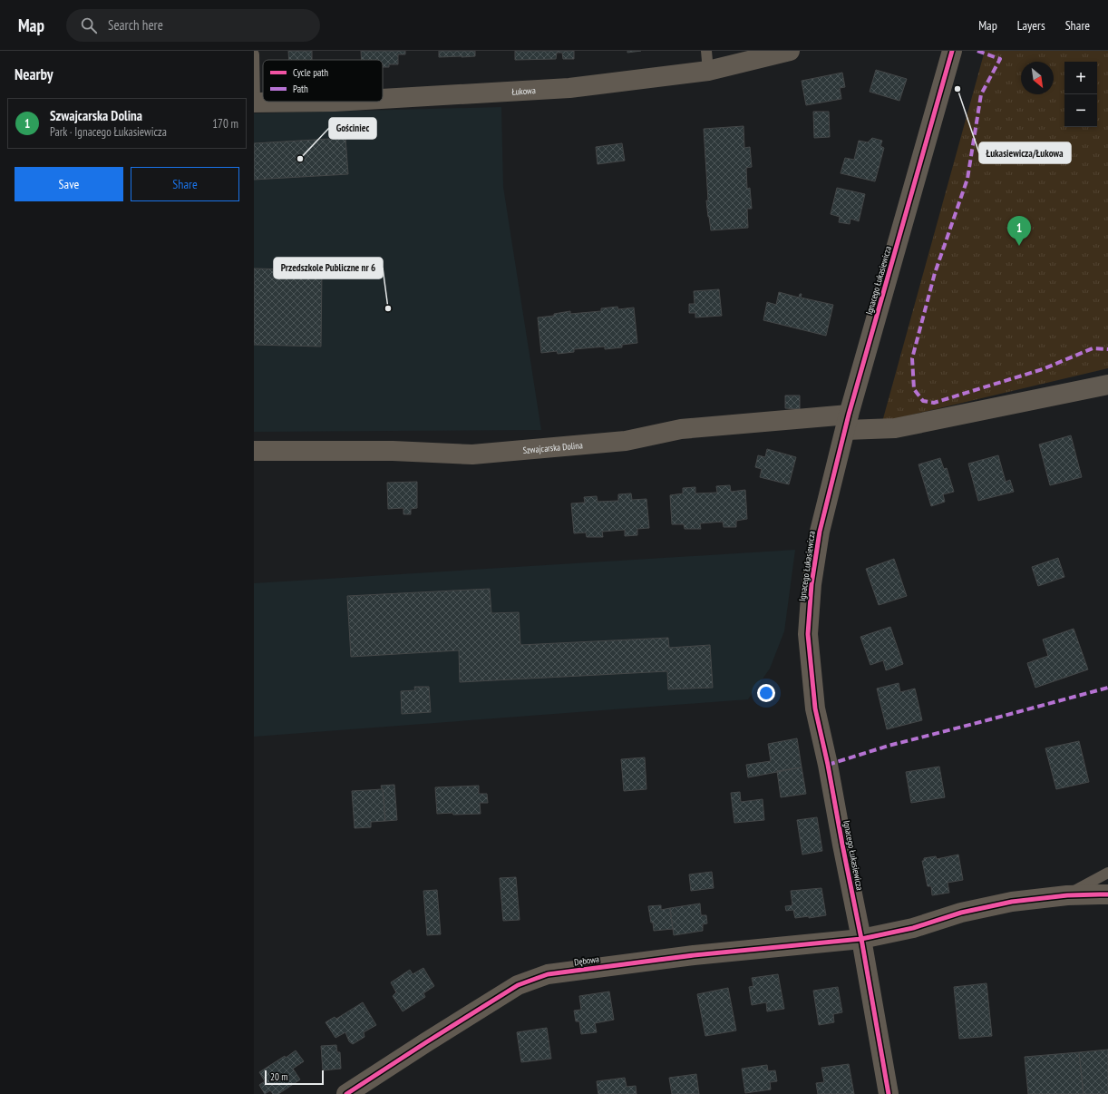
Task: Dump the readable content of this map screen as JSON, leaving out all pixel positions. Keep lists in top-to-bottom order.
{
  "streets": {
    "street": [
      "Łukowa",
      "Ignacego Łukasiewicza",
      "Szwajcarska Dolina",
      "Dębowa"
    ]
  },
  "crossings": [
    ["Ignacego Łukasiewicza", "Szwajcarska Dolina"],
    ["Ignacego Łukasiewicza", "Dębowa"]
  ],
  "places": ["Łukasiewicza/Łukowa", "Gościniec", "Przedszkole Publiczne nr 6"],
  "legend": ["Cycle path", "Path"],
  "scale_bar": "20 m",
  "north": "bottom right",
  "page": {
    "header": "Map",
    "search": "Search here",
    "nav": ["Map", "Layers", "Share"],
    "heading": "Nearby",
    "map_buttons": ["+", "−"],
    "list": [
      {
        "mark": "1",
        "name": "Szwajcarska Dolina",
        "note": "Park · Ignacego Łukasiewicza",
        "value": "170 m"
      }
    ],
    "buttons": ["Save", "Share"],
    "pins": "1",
    "scale": "20 m"
  }
}
